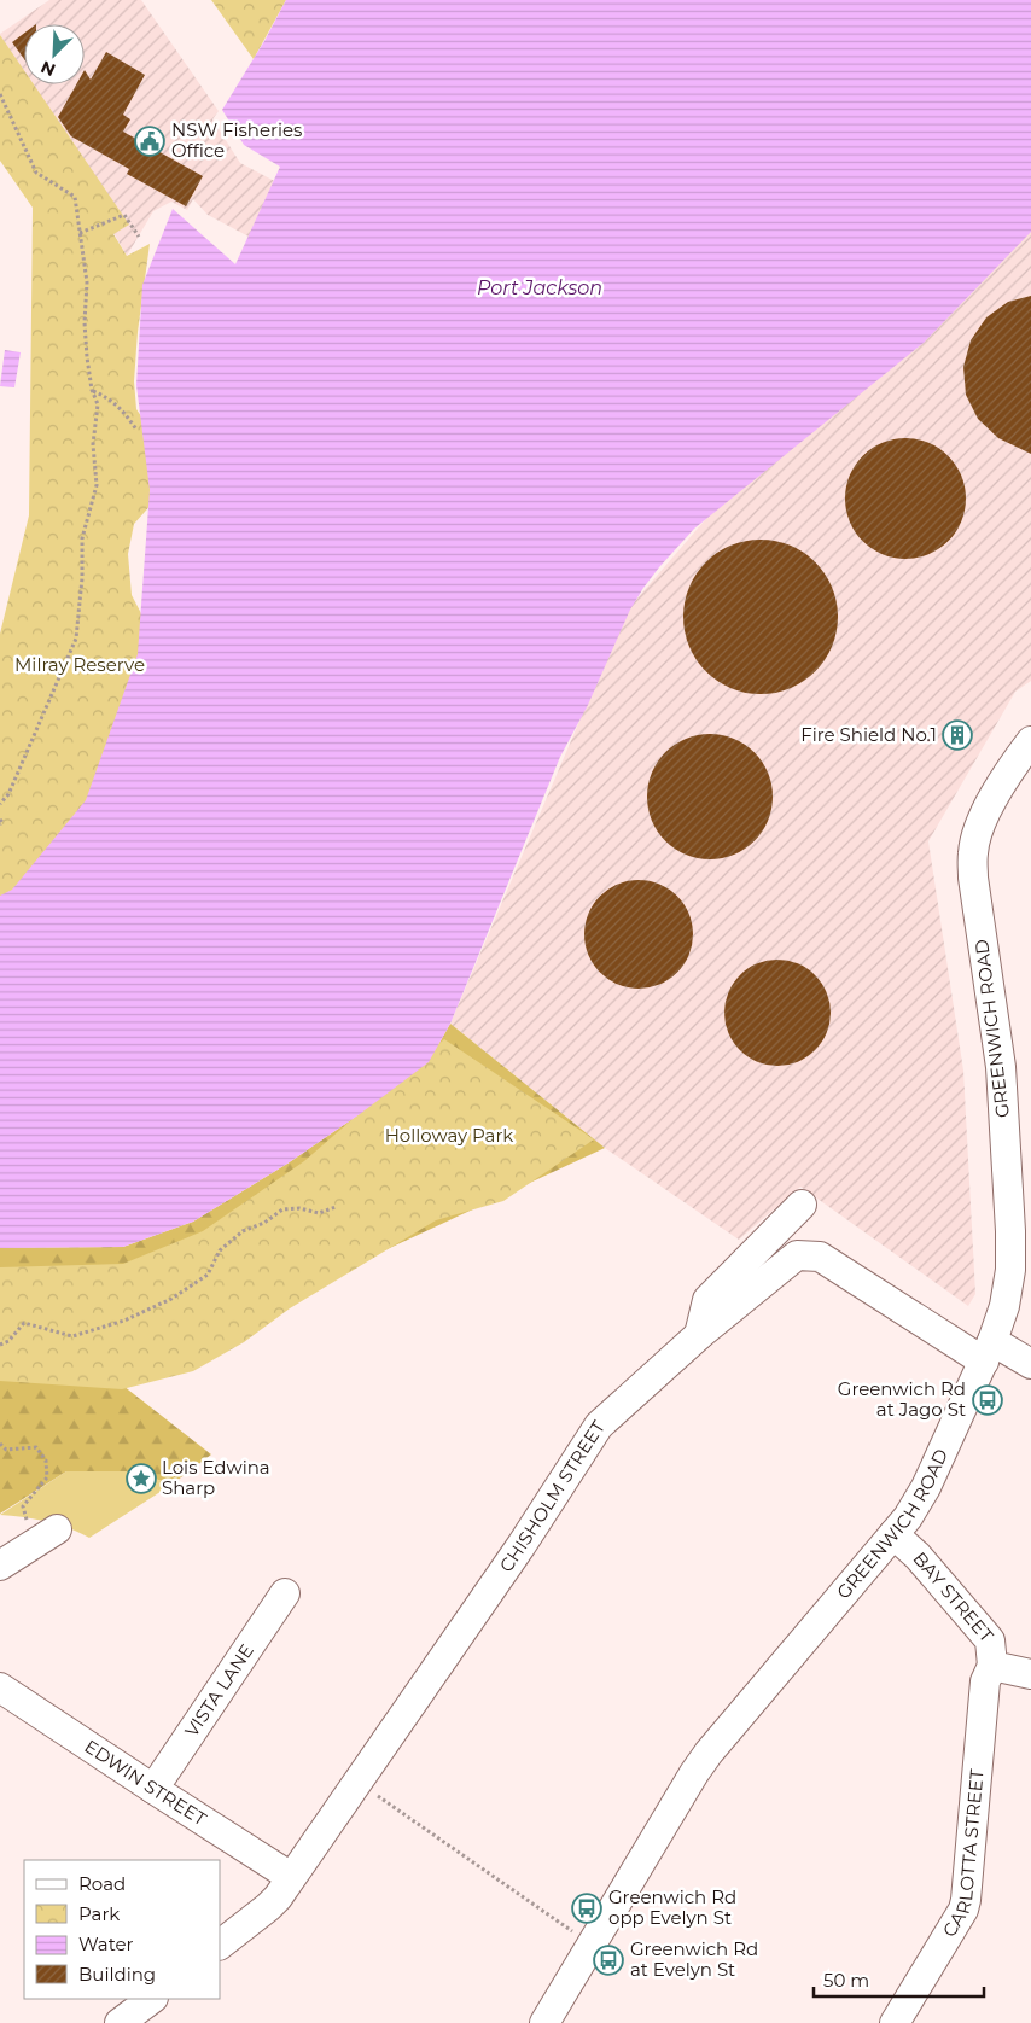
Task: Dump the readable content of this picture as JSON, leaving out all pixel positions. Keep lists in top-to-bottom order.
{
  "streets": {
    "street": [
      "GREENWICH ROAD",
      "CHISHOLM STREET",
      "BAY STREET",
      "VISTA LANE",
      "EDWIN STREET",
      "CARLOTTA STREET"
    ]
  },
  "crossings": [
    ["GREENWICH ROAD", "CHISHOLM STREET"],
    ["GREENWICH ROAD", "BAY STREET"],
    ["CHISHOLM STREET", "EDWIN STREET"],
    ["BAY STREET", "CARLOTTA STREET"],
    ["VISTA LANE", "EDWIN STREET"]
  ],
  "water": ["Port Jackson"],
  "parks": ["Milray Reserve", "Holloway Park"],
  "places": {
    "public building": ["NSW Fisheries Office"],
    "building": ["Fire Shield No.1"],
    "bus stop": ["Greenwich Rd at Jago St", "Greenwich Rd opp Evelyn St", "Greenwich Rd at Evelyn St"],
    "place": ["Lois Edwina Sharp"]
  },
  "legend": [
    "Road",
    "Park",
    "Water",
    "Building"
  ],
  "scale_bar": "50 m",
  "north": "bottom left"
}
